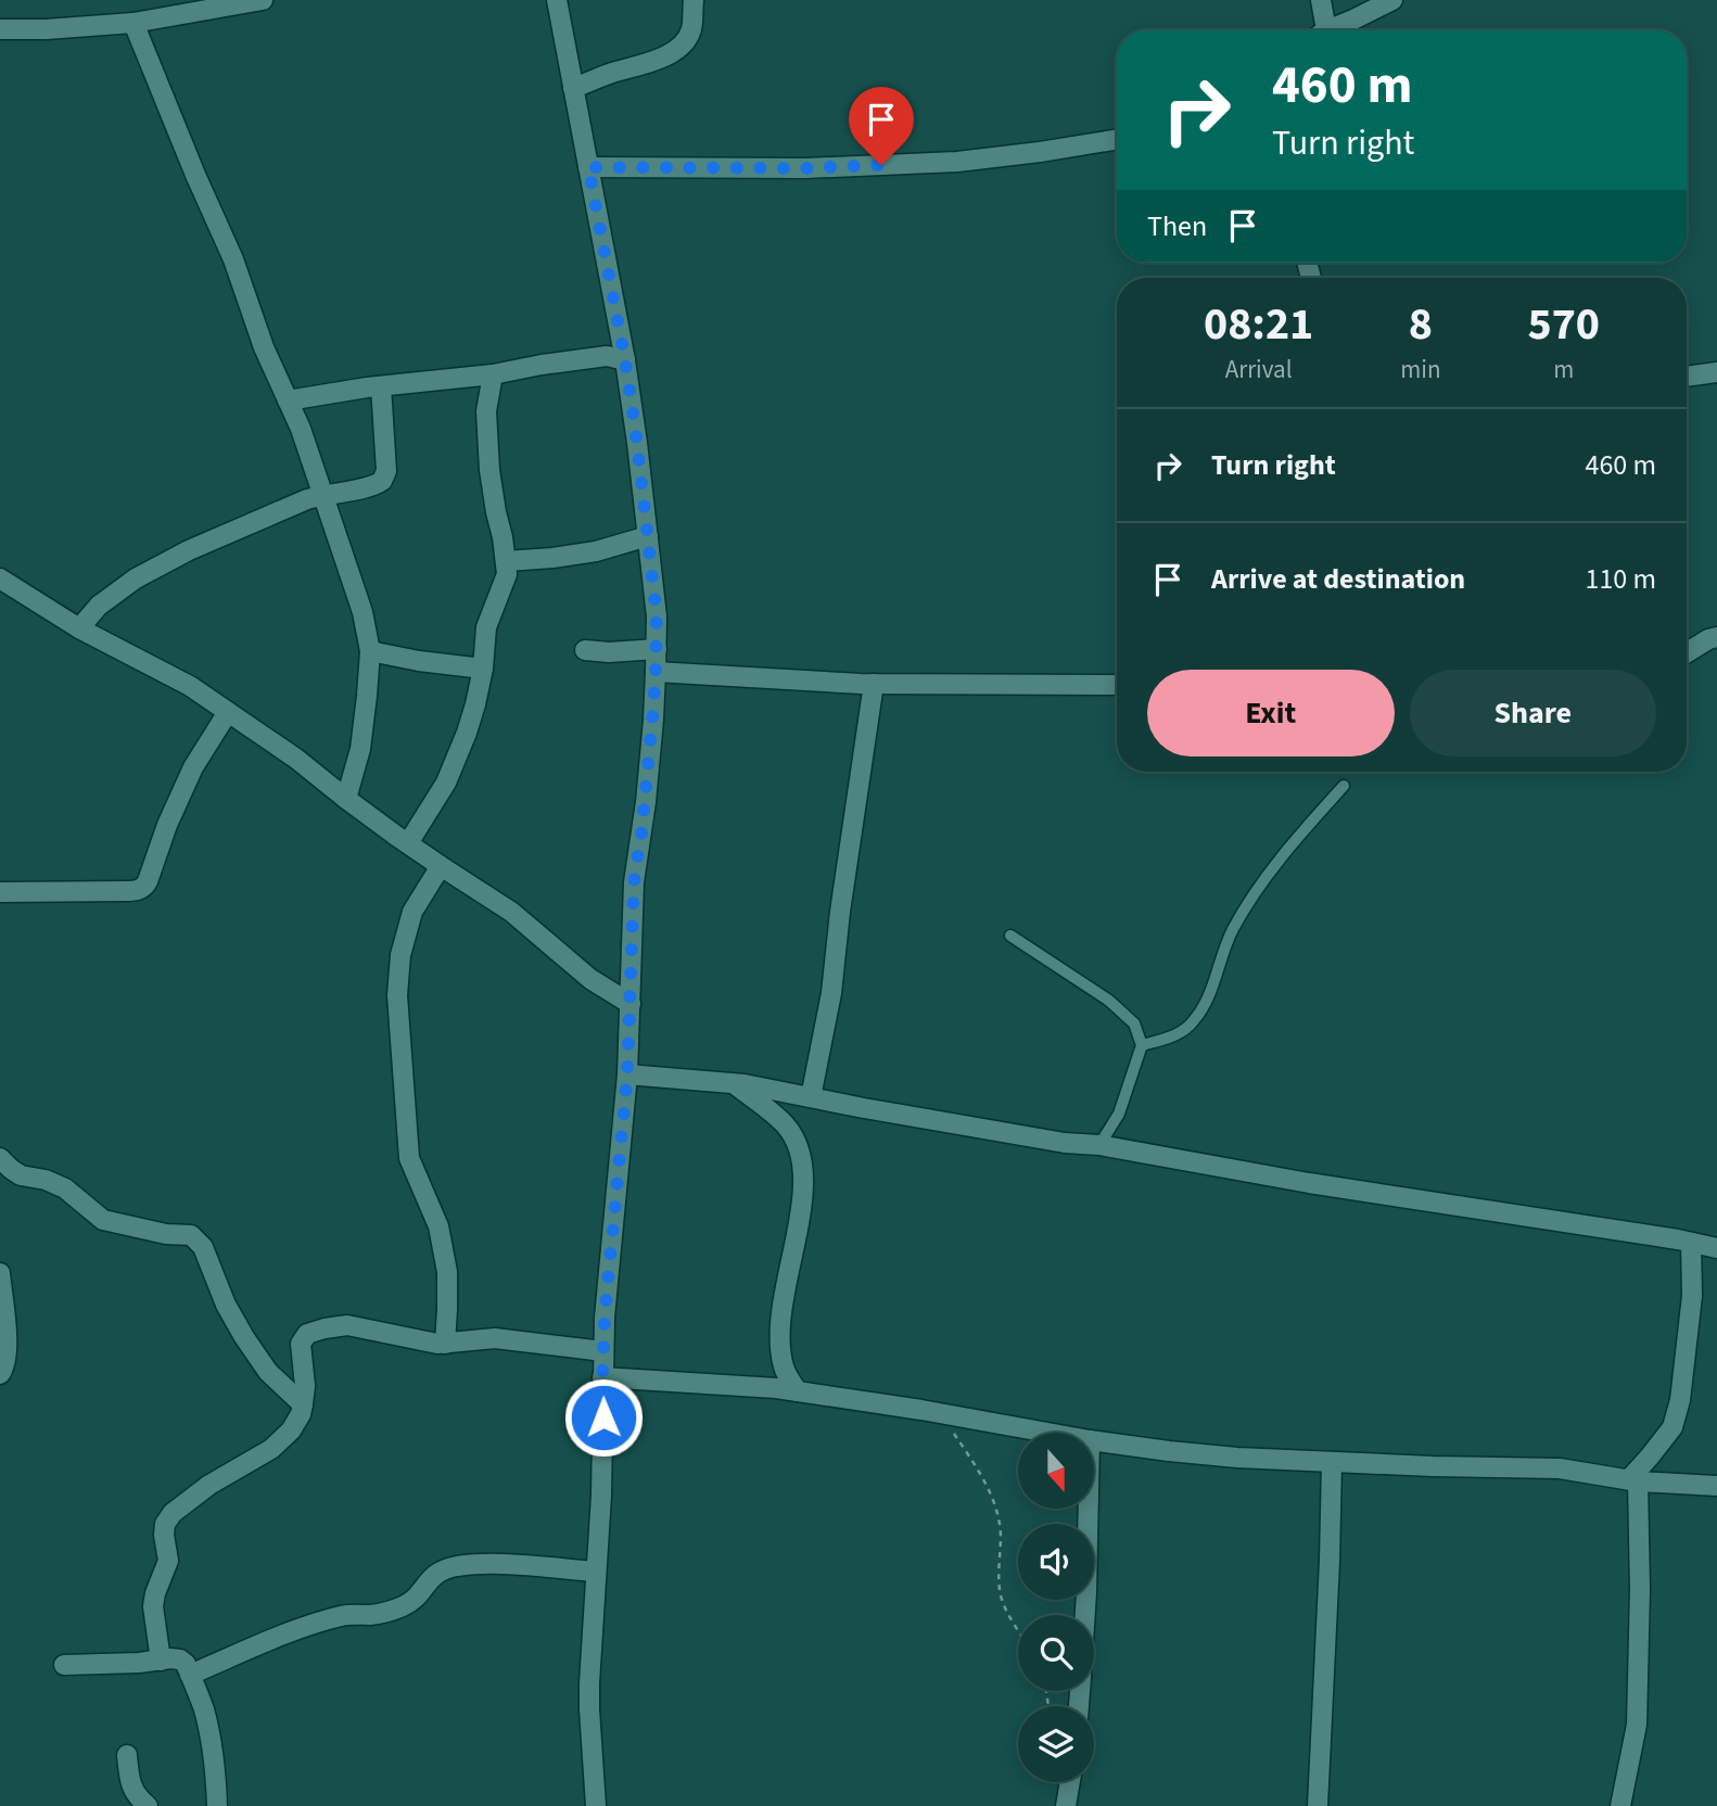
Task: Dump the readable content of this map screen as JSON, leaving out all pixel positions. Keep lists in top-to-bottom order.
{
  "north": "bottom",
  "page": {
    "turn": ["460 m", "Turn right"],
    "then": "Then",
    "eta": [
      "08:21",
      "Arrival",
      "8",
      "min",
      "570",
      "m"
    ],
    "list": [
      {
        "name": "Turn right",
        "value": "460 m"
      },
      {
        "name": "Arrive at destination",
        "value": "110 m"
      }
    ],
    "buttons": ["Exit", "Share"]
  }
}
